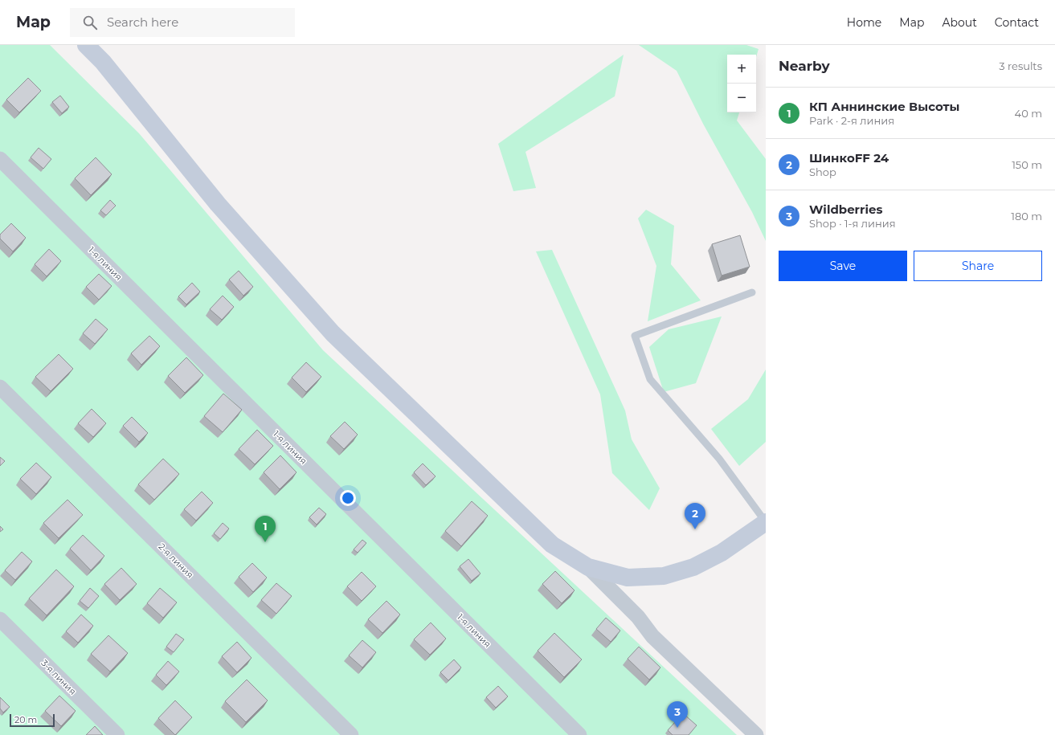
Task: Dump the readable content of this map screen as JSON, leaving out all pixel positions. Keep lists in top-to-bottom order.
{
  "streets": {
    "street": ["1-я линия", "2-я линия", "3-я линия"]
  },
  "scale_bar": "20 m",
  "page": {
    "header": "Map",
    "search": "Search here",
    "nav": [
      "Home",
      "Map",
      "About",
      "Contact"
    ],
    "heading": ["Nearby", "3 results"],
    "map_buttons": ["+", "−"],
    "list": [
      {
        "mark": "1",
        "name": "КП Аннинские Высоты",
        "note": "Park · 2-я линия",
        "value": "40 m"
      },
      {
        "mark": "2",
        "name": "ШинкоFF 24",
        "note": "Shop",
        "value": "150 m"
      },
      {
        "mark": "3",
        "name": "Wildberries",
        "note": "Shop · 1-я линия",
        "value": "180 m"
      }
    ],
    "buttons": ["Save", "Share"],
    "pins": ["2", "1", "3"],
    "scale": "20 m"
  }
}
